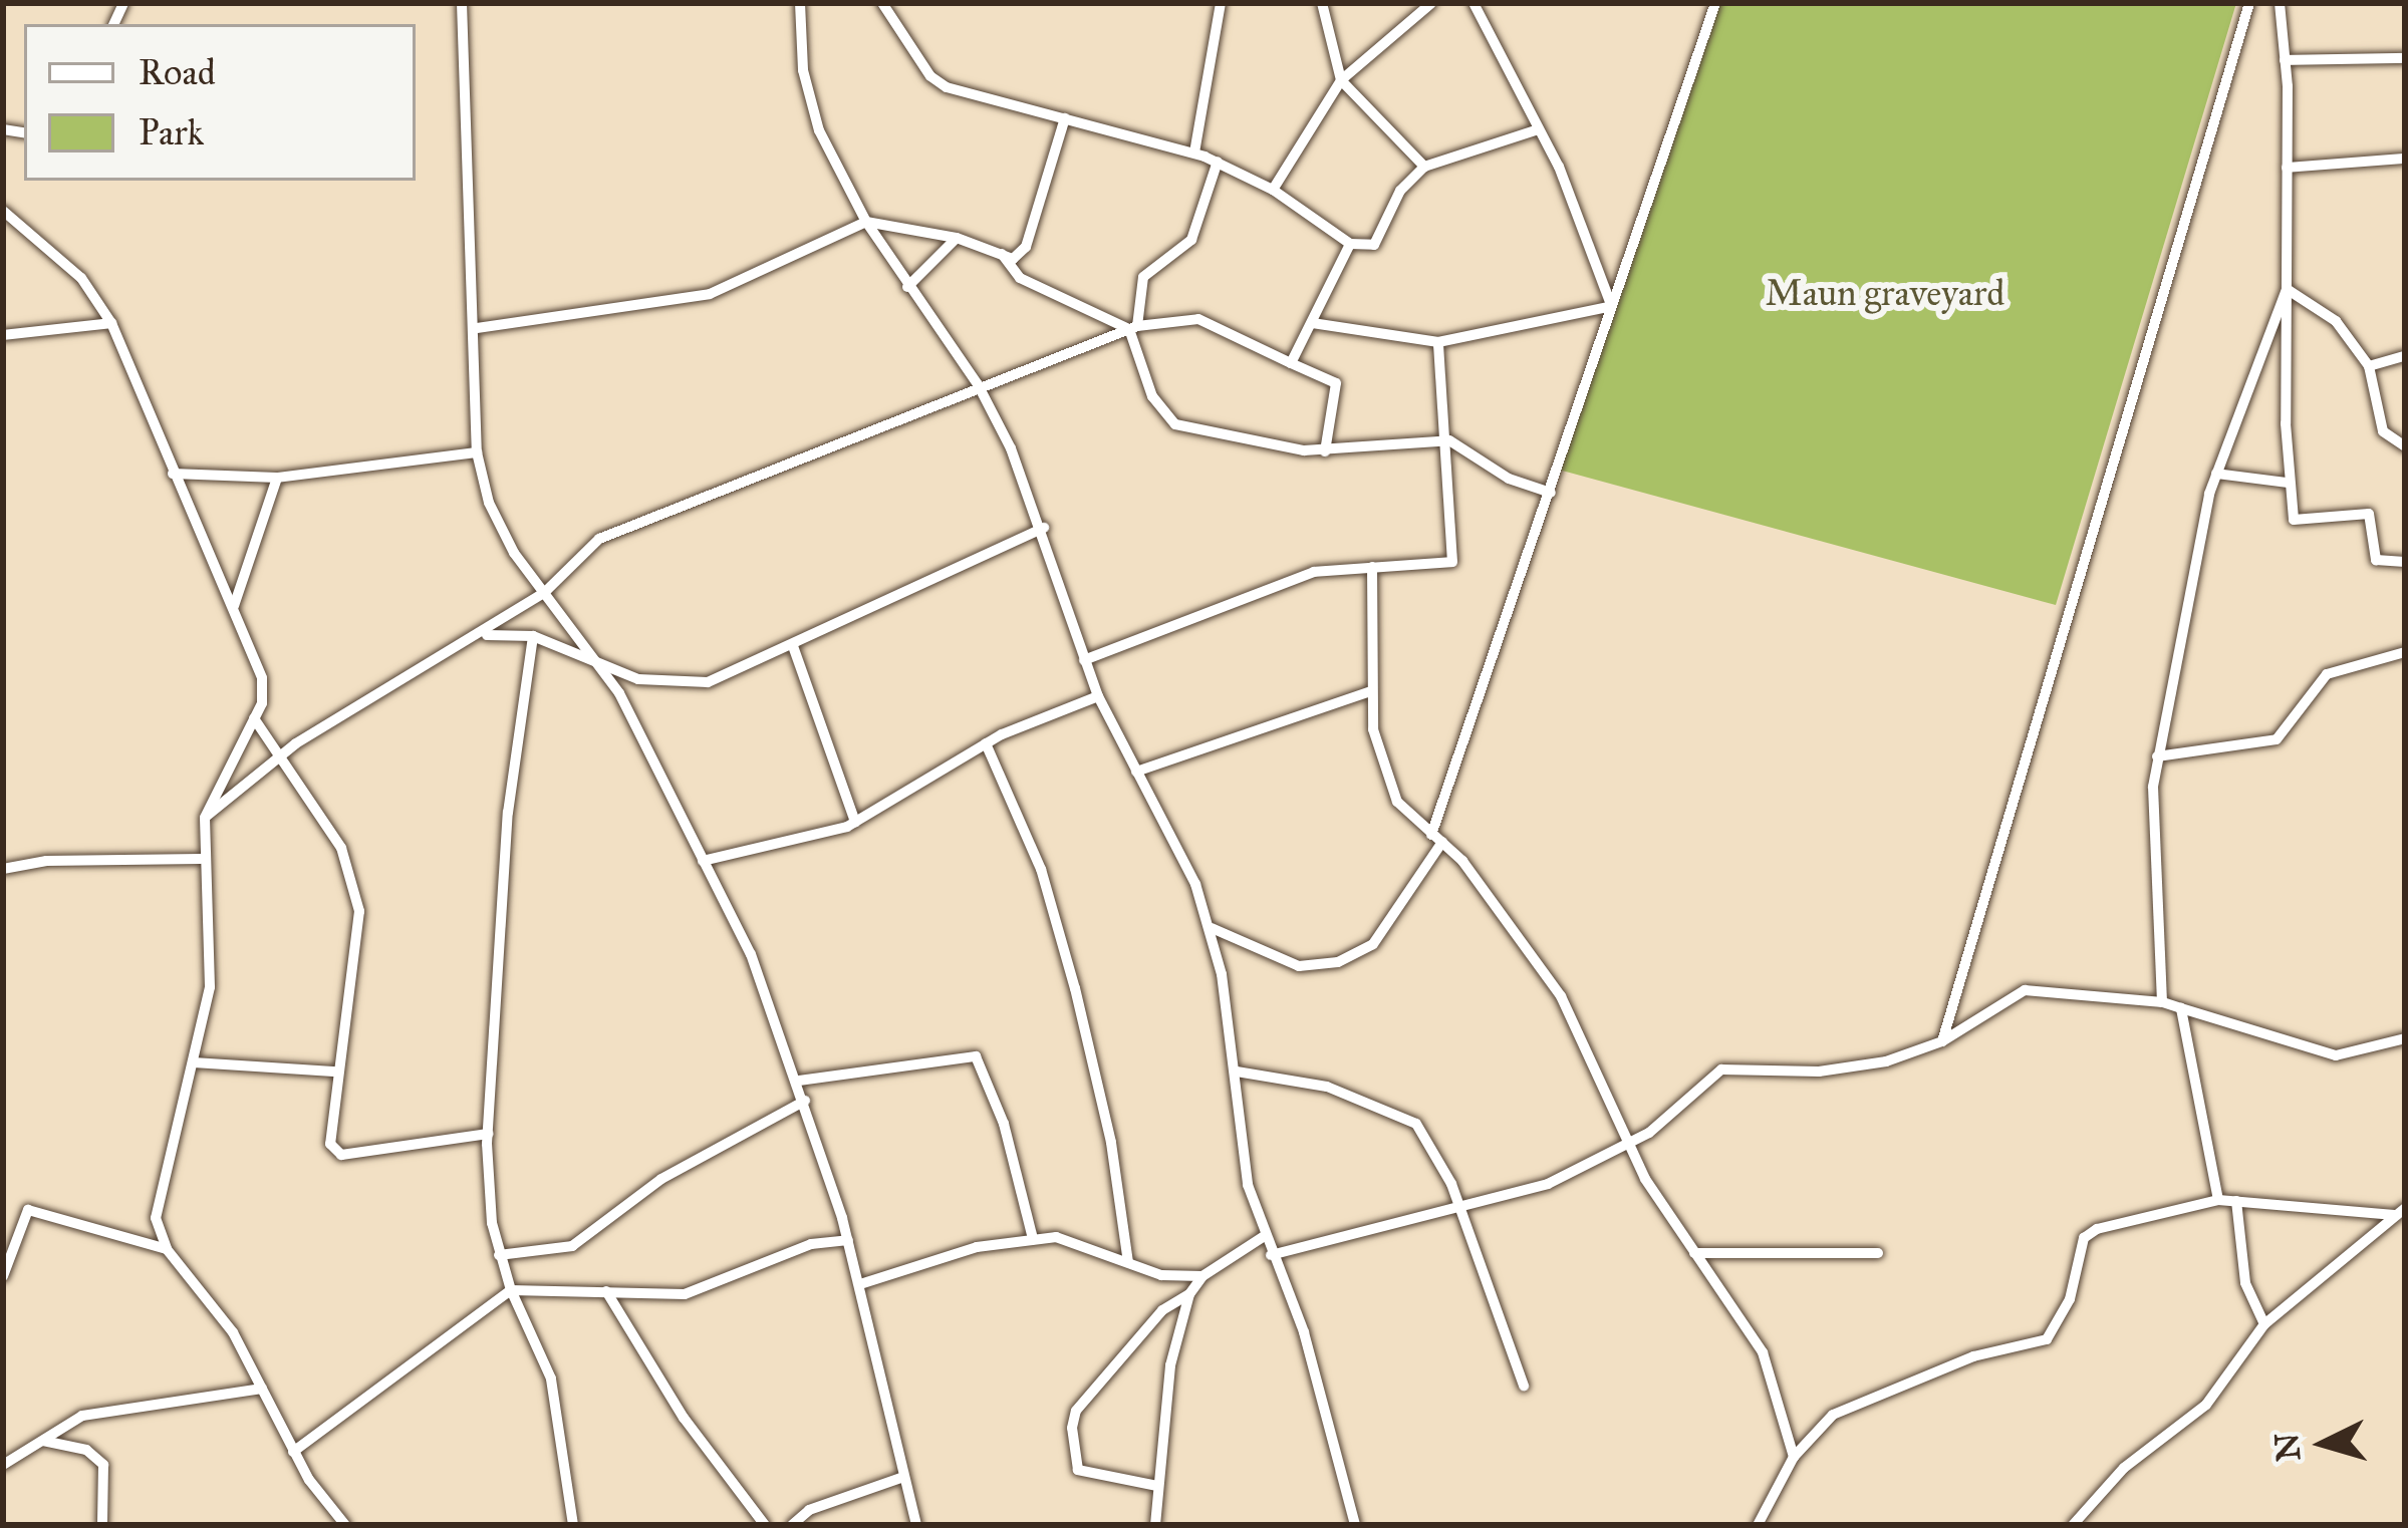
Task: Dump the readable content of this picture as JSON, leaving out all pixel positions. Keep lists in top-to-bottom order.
{
  "parks": ["Maun graveyard"],
  "legend": ["Road", "Park"],
  "north": "left"
}
